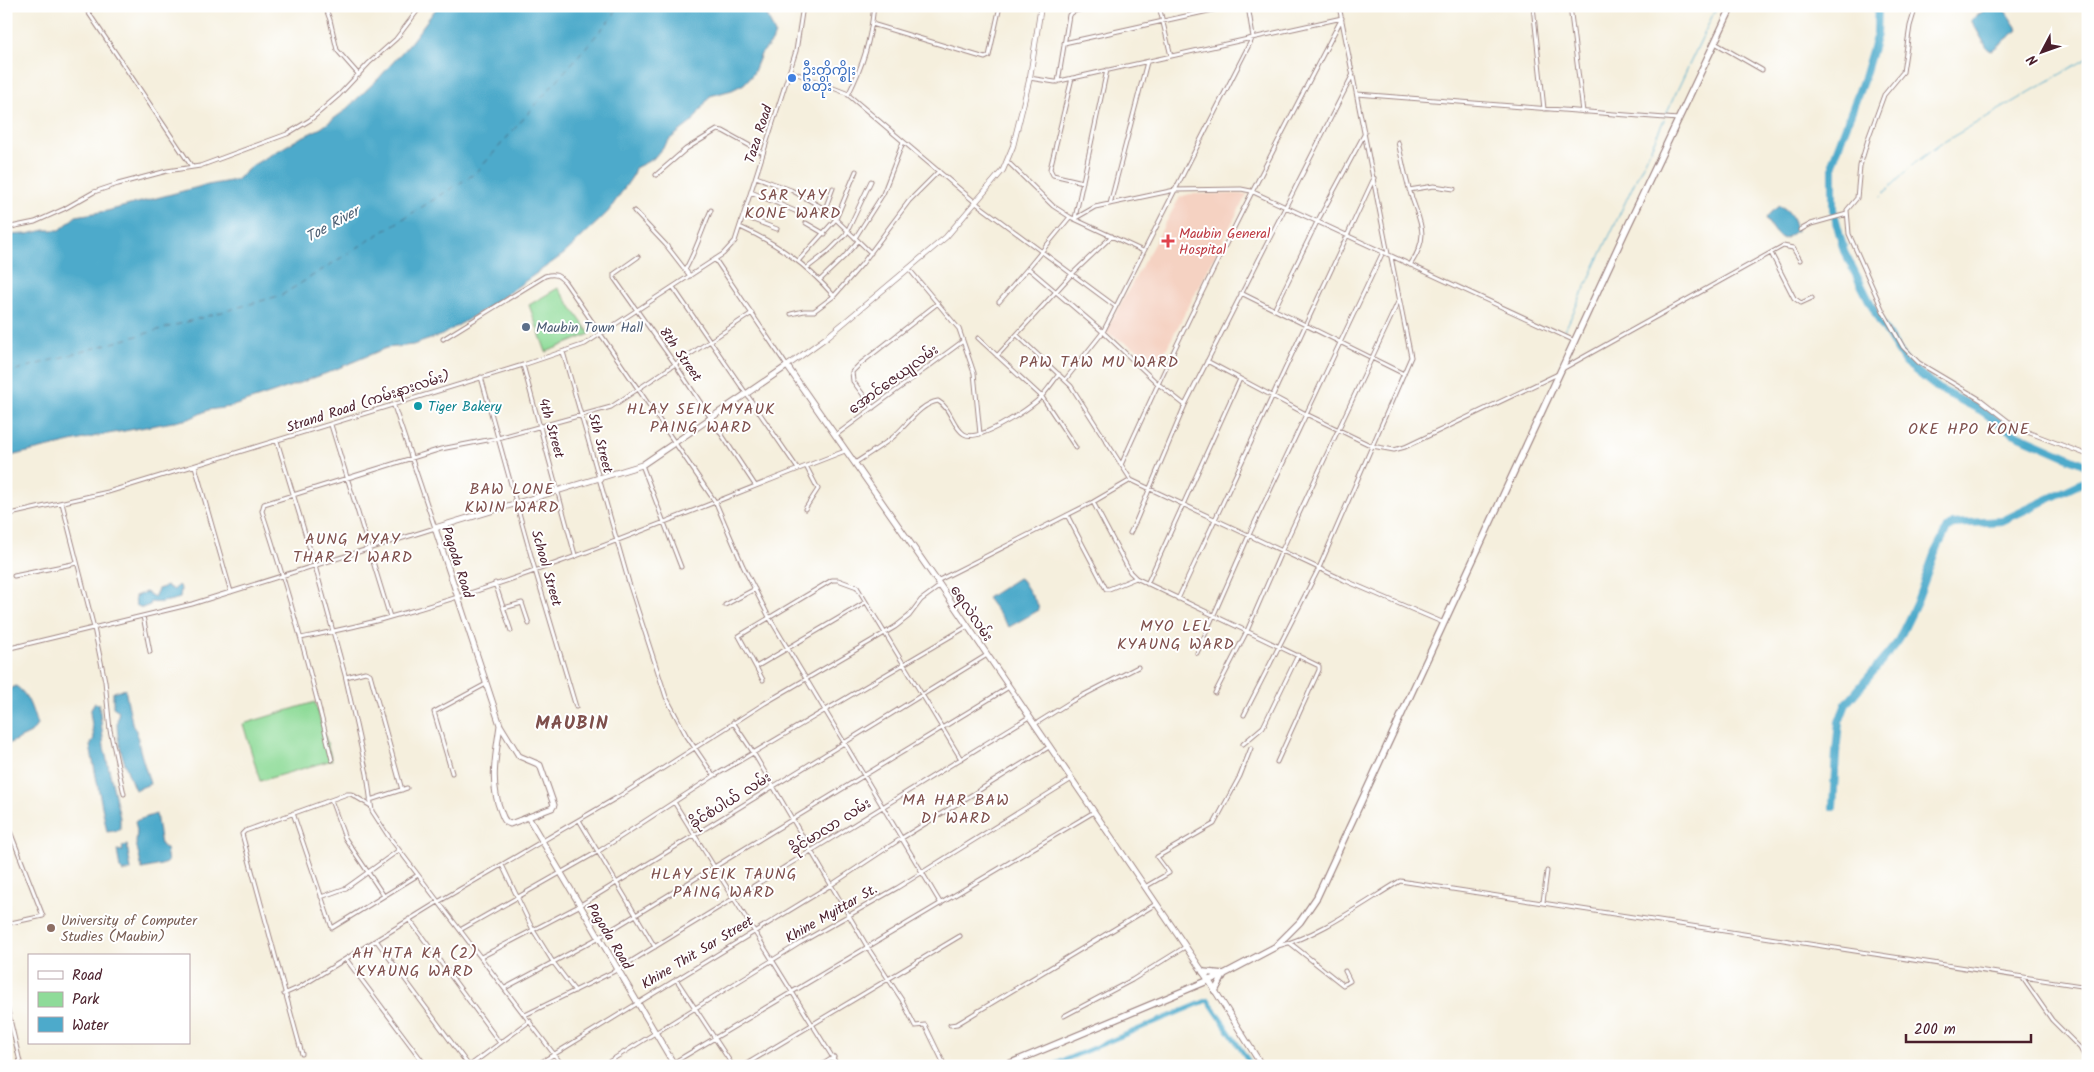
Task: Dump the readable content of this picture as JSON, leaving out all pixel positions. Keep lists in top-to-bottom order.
{
  "streets": {
    "main road": ["Pagoda Road", "ရေလဲလမ်း"],
    "street": [
      "Taza Road",
      "8th Street",
      "အောင်ဇေယျလမ်း",
      "Strand Road (ကမ်းနားလမ်း)",
      "4th Street",
      "5th Street",
      "School Street",
      "ခိုင်စံပါယ် လမ်း",
      "ခိုင်မာလာ လမ်း",
      "Khine Myittar St.",
      "Khine Thit Sar Street"
    ]
  },
  "crossings": [
    ["Taza Road", "Strand Road (ကမ်းနားလမ်း)"],
    ["Taza Road", "ရေလဲလမ်း"],
    ["8th Street", "Strand Road (ကမ်းနားလမ်း)"],
    ["အောင်ဇေယျလမ်း", "ရေလဲလမ်း"],
    ["Strand Road (ကမ်းနားလမ်း)", "4th Street"],
    ["Strand Road (ကမ်းနားလမ်း)", "5th Street"],
    ["Strand Road (ကမ်းနားလမ်း)", "Pagoda Road"],
    ["Strand Road (ကမ်းနားလမ်း)", "School Street"],
    ["Strand Road (ကမ်းနားလမ်း)", "ရေလဲလမ်း"],
    ["Pagoda Road", "ခိုင်စံပါယ် လမ်း"],
    ["Pagoda Road", "ခိုင်မာလာ လမ်း"],
    ["Pagoda Road", "Khine Myittar St."],
    ["Pagoda Road", "Khine Thit Sar Street"],
    ["ရေလဲလမ်း", "ခိုင်စံပါယ် လမ်း"],
    ["ရေလဲလမ်း", "ခိုင်မာလာ လမ်း"],
    ["ရေလဲလမ်း", "Khine Myittar St."],
    ["ရေလဲလမ်း", "Khine Thit Sar Street"]
  ],
  "districts": [
    "SAR YAY KONE WARD",
    "PAW TAW MU WARD",
    "HLAY SEIK MYAUK PAING WARD",
    "OKE HPO KONE",
    "BAW LONE KWIN WARD",
    "AUNG MYAY THAR ZI WARD",
    "MYO LEL KYAUNG WARD",
    "MAUBIN",
    "MA HAR BAW DI WARD",
    "HLAY SEIK TAUNG PAING WARD",
    "AH HTA KA (2) KYAUNG WARD"
  ],
  "water": ["Toe River"],
  "places": {
    "other": [
      "ဦးတိုက္စိုး စတိုး",
      "Maubin Town Hall",
      "Tiger Bakery",
      "University of Computer Studies (Maubin)"
    ],
    "health": ["Maubin General Hospital"]
  },
  "legend": ["Road", "Park", "Water"],
  "scale_bar": "200 m",
  "north": "bottom left"
}
